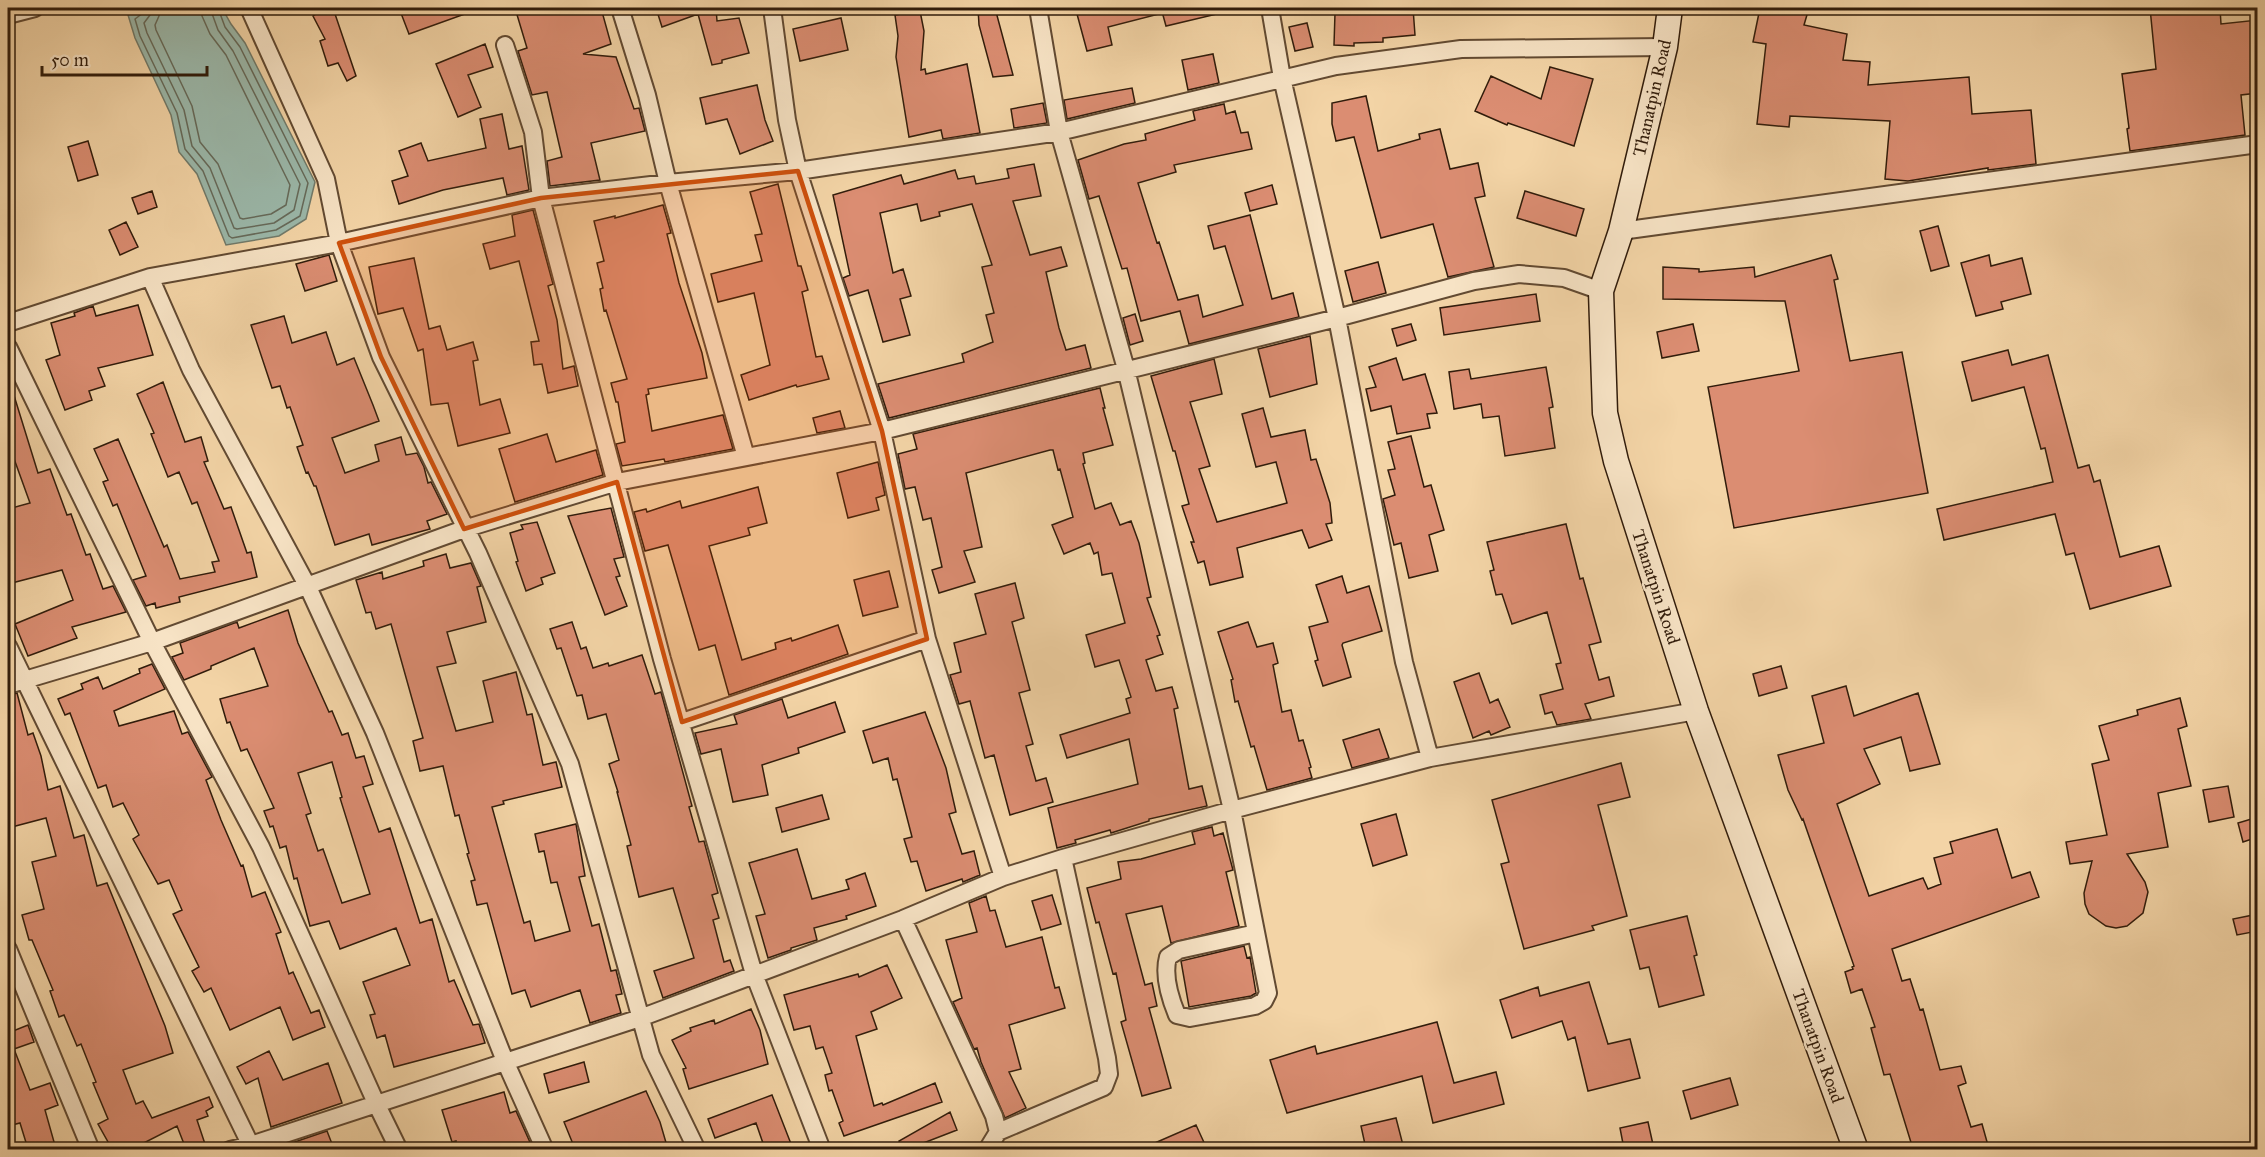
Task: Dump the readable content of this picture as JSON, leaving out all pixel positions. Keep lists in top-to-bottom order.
{
  "streets": {
    "main road": ["Thanatpin Road"]
  },
  "scale_bar": "50 m"
}
